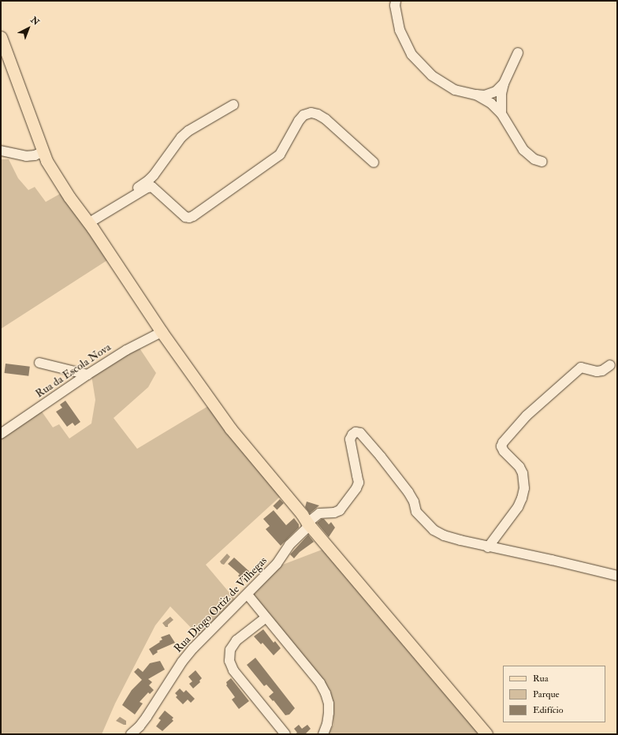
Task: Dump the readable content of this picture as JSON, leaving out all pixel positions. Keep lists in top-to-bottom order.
{
  "streets": {
    "street": ["Rua da Escola Nova", "Rua Diogo Ortiz de Vilhegas"]
  },
  "legend": ["Rua", "Parque", "Edifício"],
  "north": "top right"
}
